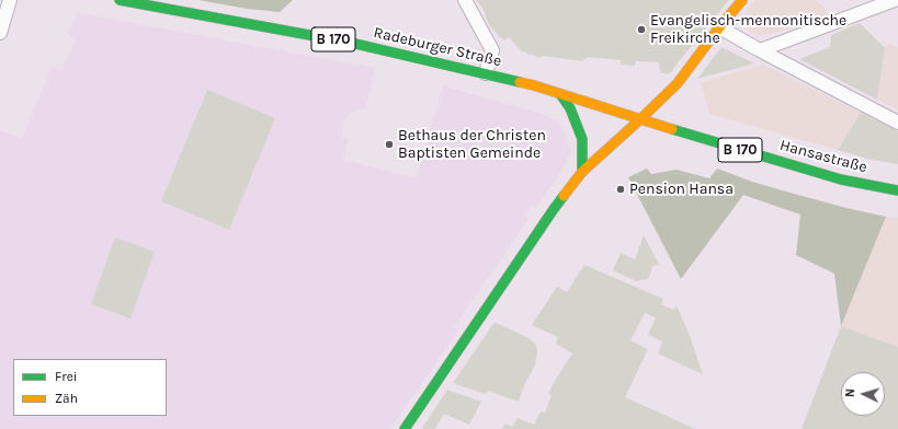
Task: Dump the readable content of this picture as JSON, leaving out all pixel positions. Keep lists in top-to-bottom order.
{
  "streets": {
    "main road": ["B 170", "Radeburger Straße", "Hansastraße"]
  },
  "crossings": [
    ["Radeburger Straße", "Hansastraße"]
  ],
  "places": ["Evangelisch-mennonitische Freikirche", "Bethaus der Christen Baptisten Gemeinde", "Pension Hansa"],
  "legend": ["Frei", "Zäh"],
  "north": "left"
}
